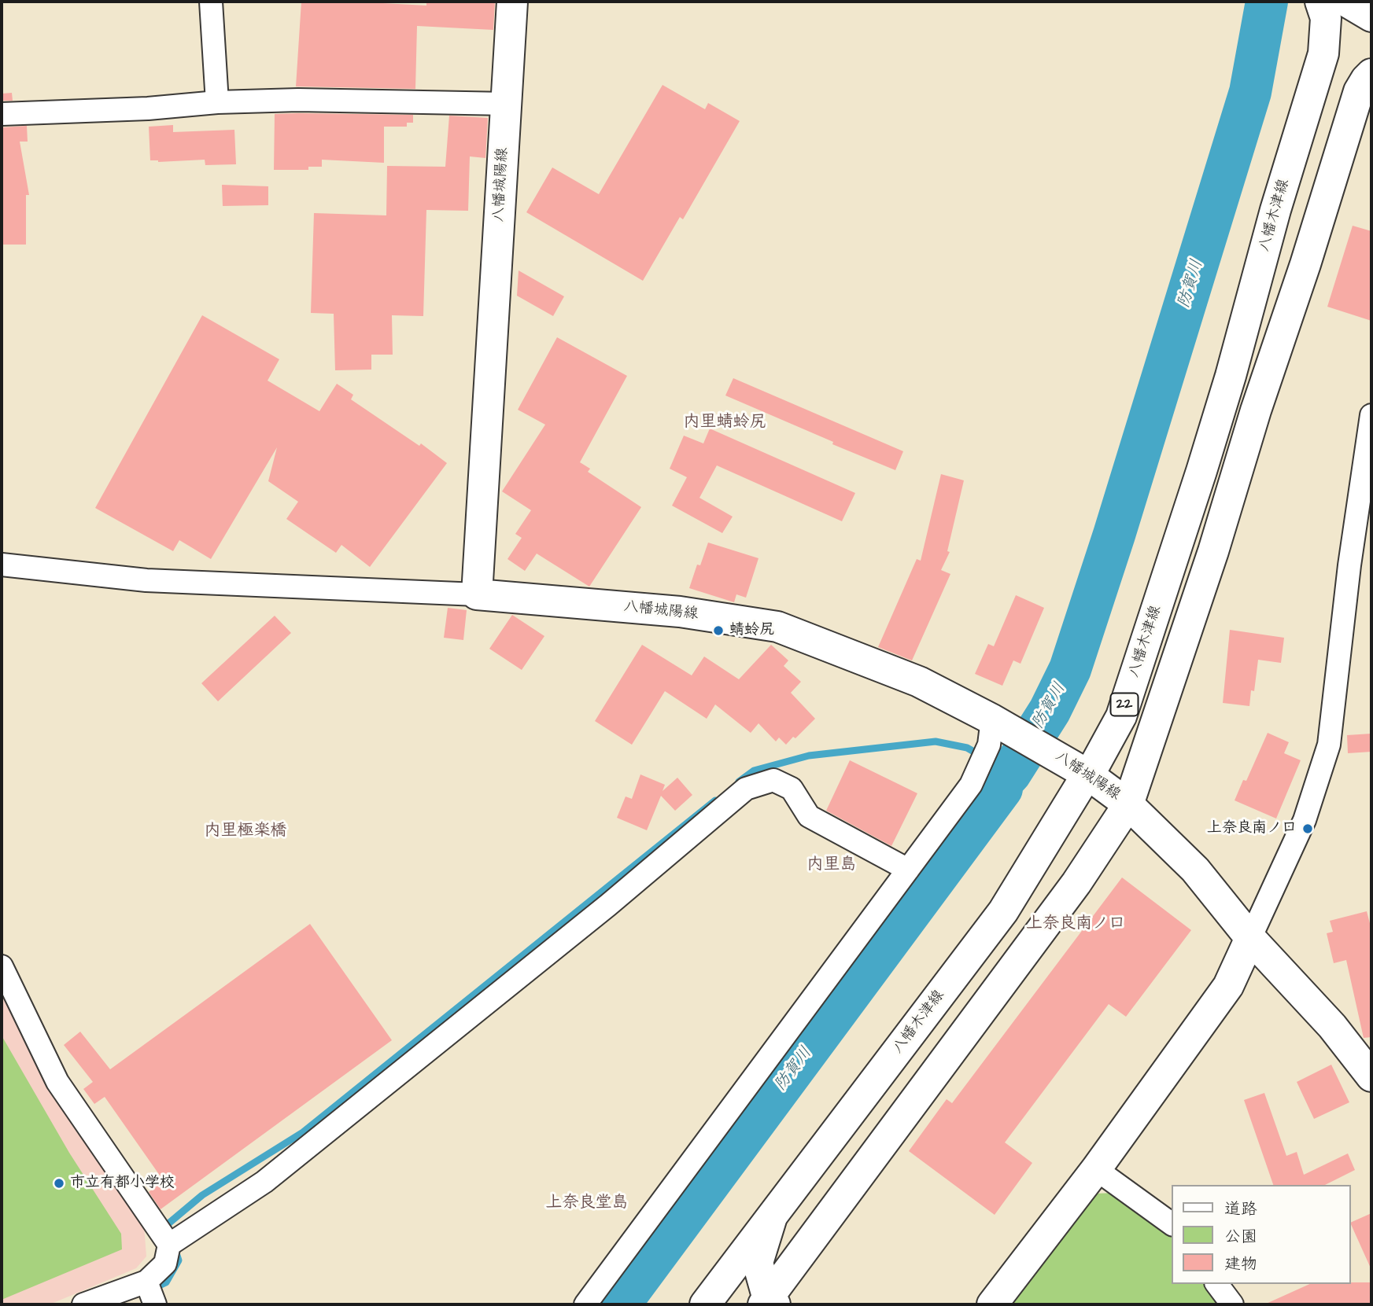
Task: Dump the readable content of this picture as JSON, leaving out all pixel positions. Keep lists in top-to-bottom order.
{
  "streets": {
    "main road": ["八幡城陽線", "八幡木津線", "22"]
  },
  "crossings": [
    ["八幡城陽線", "八幡木津線"],
    ["八幡城陽線", "22"]
  ],
  "districts": [
    "内里蜻蛉尻",
    "内里極楽橋",
    "内里島",
    "上奈良南ノ口",
    "上奈良堂島"
  ],
  "water": ["防賀川"],
  "places": ["蜻蛉尻", "上奈良南ノ口", "市立有都小学校"],
  "legend": ["道路", "公園", "建物"]
}
